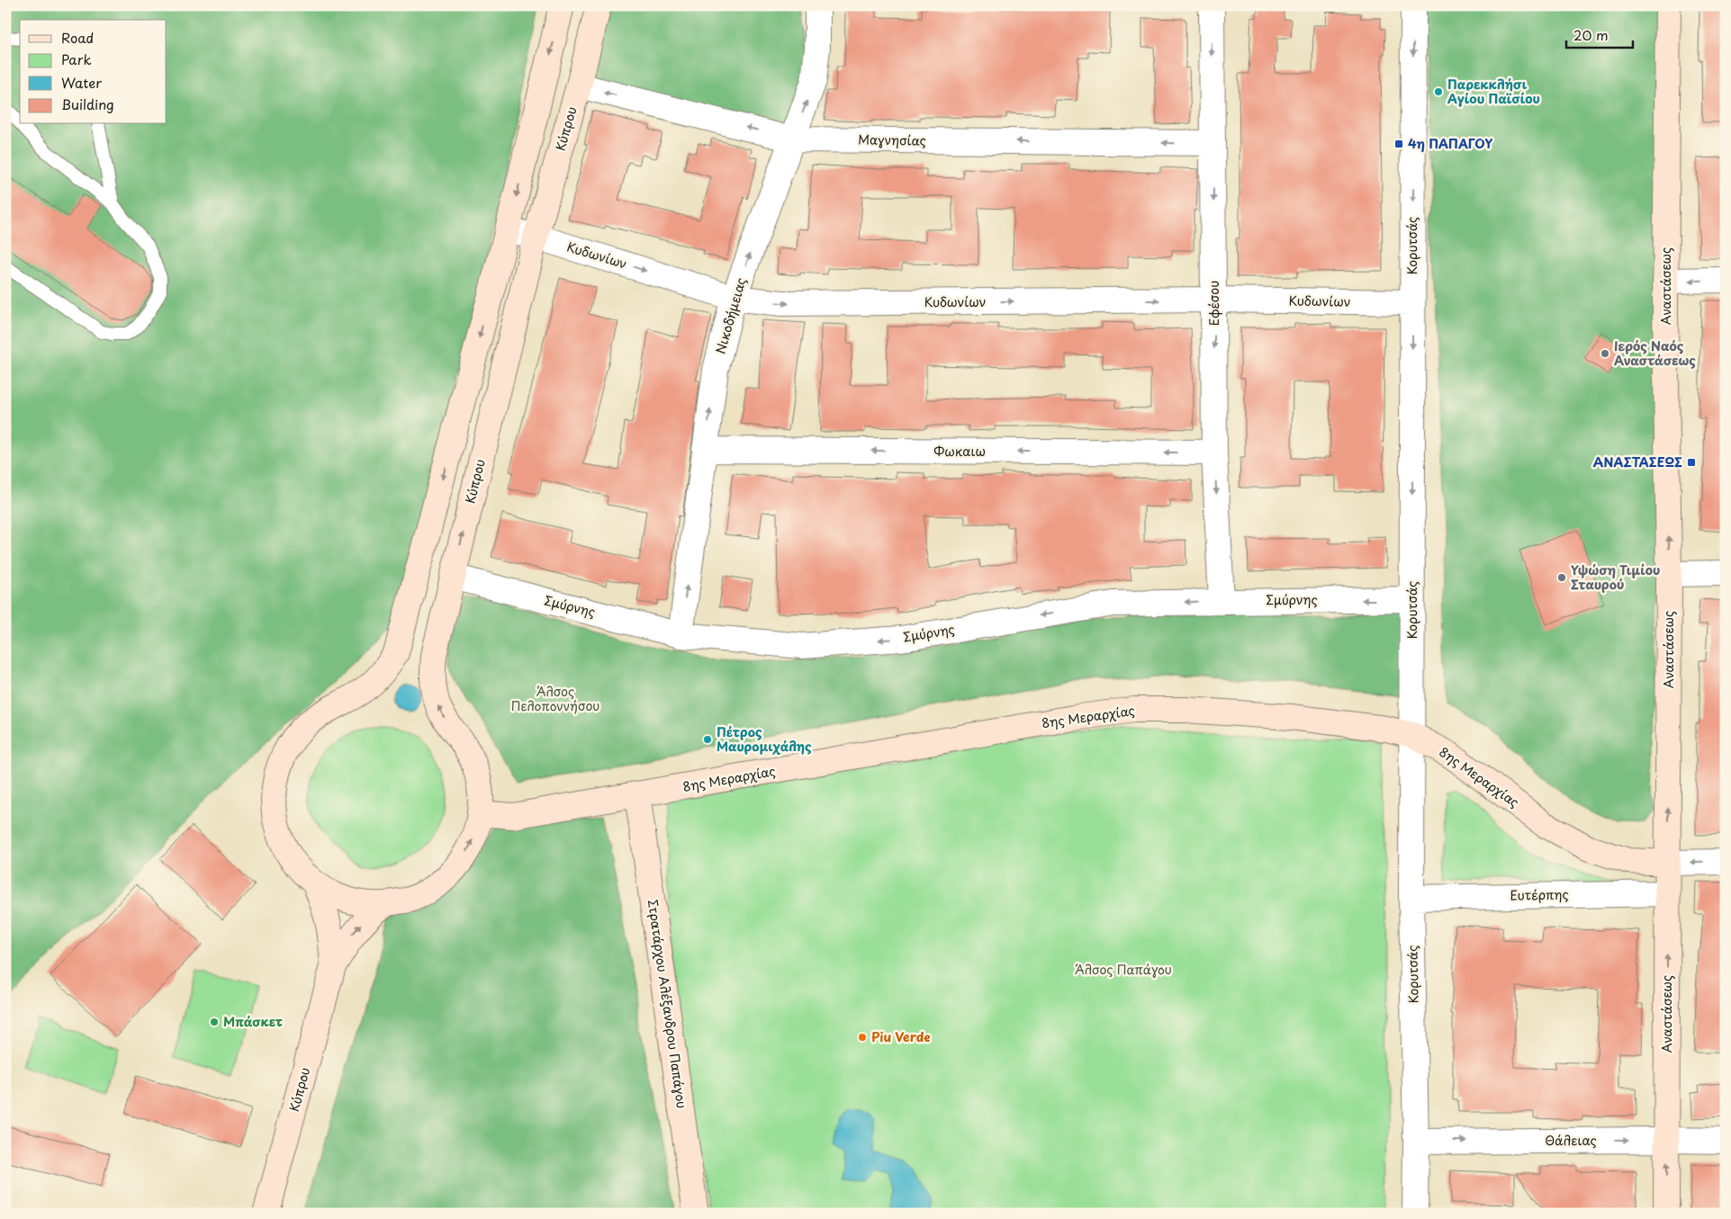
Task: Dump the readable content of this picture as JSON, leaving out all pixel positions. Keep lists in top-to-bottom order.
{
  "streets": {
    "street": [
      "Κύπρου",
      "Μαγνησίας",
      "Κορυτσάς",
      "Κυδωνίων",
      "Αναστάσεως",
      "Εφέσου",
      "Νικοδήμειας",
      "Φωκαιω",
      "Σμύρνης",
      "8ης Μεραρχίας",
      "Ευτέρπης",
      "Στρατάρχου Αλέξανδρου Παπάγου",
      "Θάλειας"
    ]
  },
  "crossings": [
    ["Κύπρου", "Μαγνησίας"],
    ["Κύπρου", "Κυδωνίων"],
    ["Κύπρου", "Σμύρνης"],
    ["Κύπρου", "8ης Μεραρχίας"],
    ["Μαγνησίας", "Εφέσου"],
    ["Μαγνησίας", "Νικοδήμειας"],
    ["Κορυτσάς", "Κυδωνίων"],
    ["Κορυτσάς", "Σμύρνης"],
    ["Κορυτσάς", "8ης Μεραρχίας"],
    ["Κορυτσάς", "Ευτέρπης"],
    ["Κορυτσάς", "Θάλειας"],
    ["Κυδωνίων", "Εφέσου"],
    ["Κυδωνίων", "Νικοδήμειας"],
    ["Αναστάσεως", "8ης Μεραρχίας"],
    ["Αναστάσεως", "Ευτέρπης"],
    ["Αναστάσεως", "Θάλειας"],
    ["Εφέσου", "Φωκαιω"],
    ["Εφέσου", "Σμύρνης"],
    ["Νικοδήμειας", "Φωκαιω"],
    ["Νικοδήμειας", "Σμύρνης"],
    ["8ης Μεραρχίας", "Στρατάρχου Αλέξανδρου Παπάγου"]
  ],
  "one_way": [
    "Μαγνησίας",
    "Κορυτσάς",
    "Κυδωνίων",
    "Αναστάσεως",
    "Εφέσου",
    "Νικοδήμειας",
    "Φωκαιω",
    "Σμύρνης",
    "Θάλειας"
  ],
  "parks": ["Άλσος Πελοποννήσου", "Άλσος Παπάγου"],
  "places": {
    "other": [
      "Παρεκκλήσι Αγίου Παϊσίου",
      "Ιερός Ναός Αναστάσεως",
      "Υψώση Τιμίου Σταυρού",
      "Πέτρος Μαυρομιχάλης",
      "Μπάσκετ",
      "Piu Verde"
    ],
    "transit": ["4η ΠΑΠΑΓΟΥ", "ΑΝΑΣΤΑΣΕΩΣ"]
  },
  "legend": [
    "Road",
    "Park",
    "Water",
    "Building"
  ],
  "scale_bar": "20 m"
}
